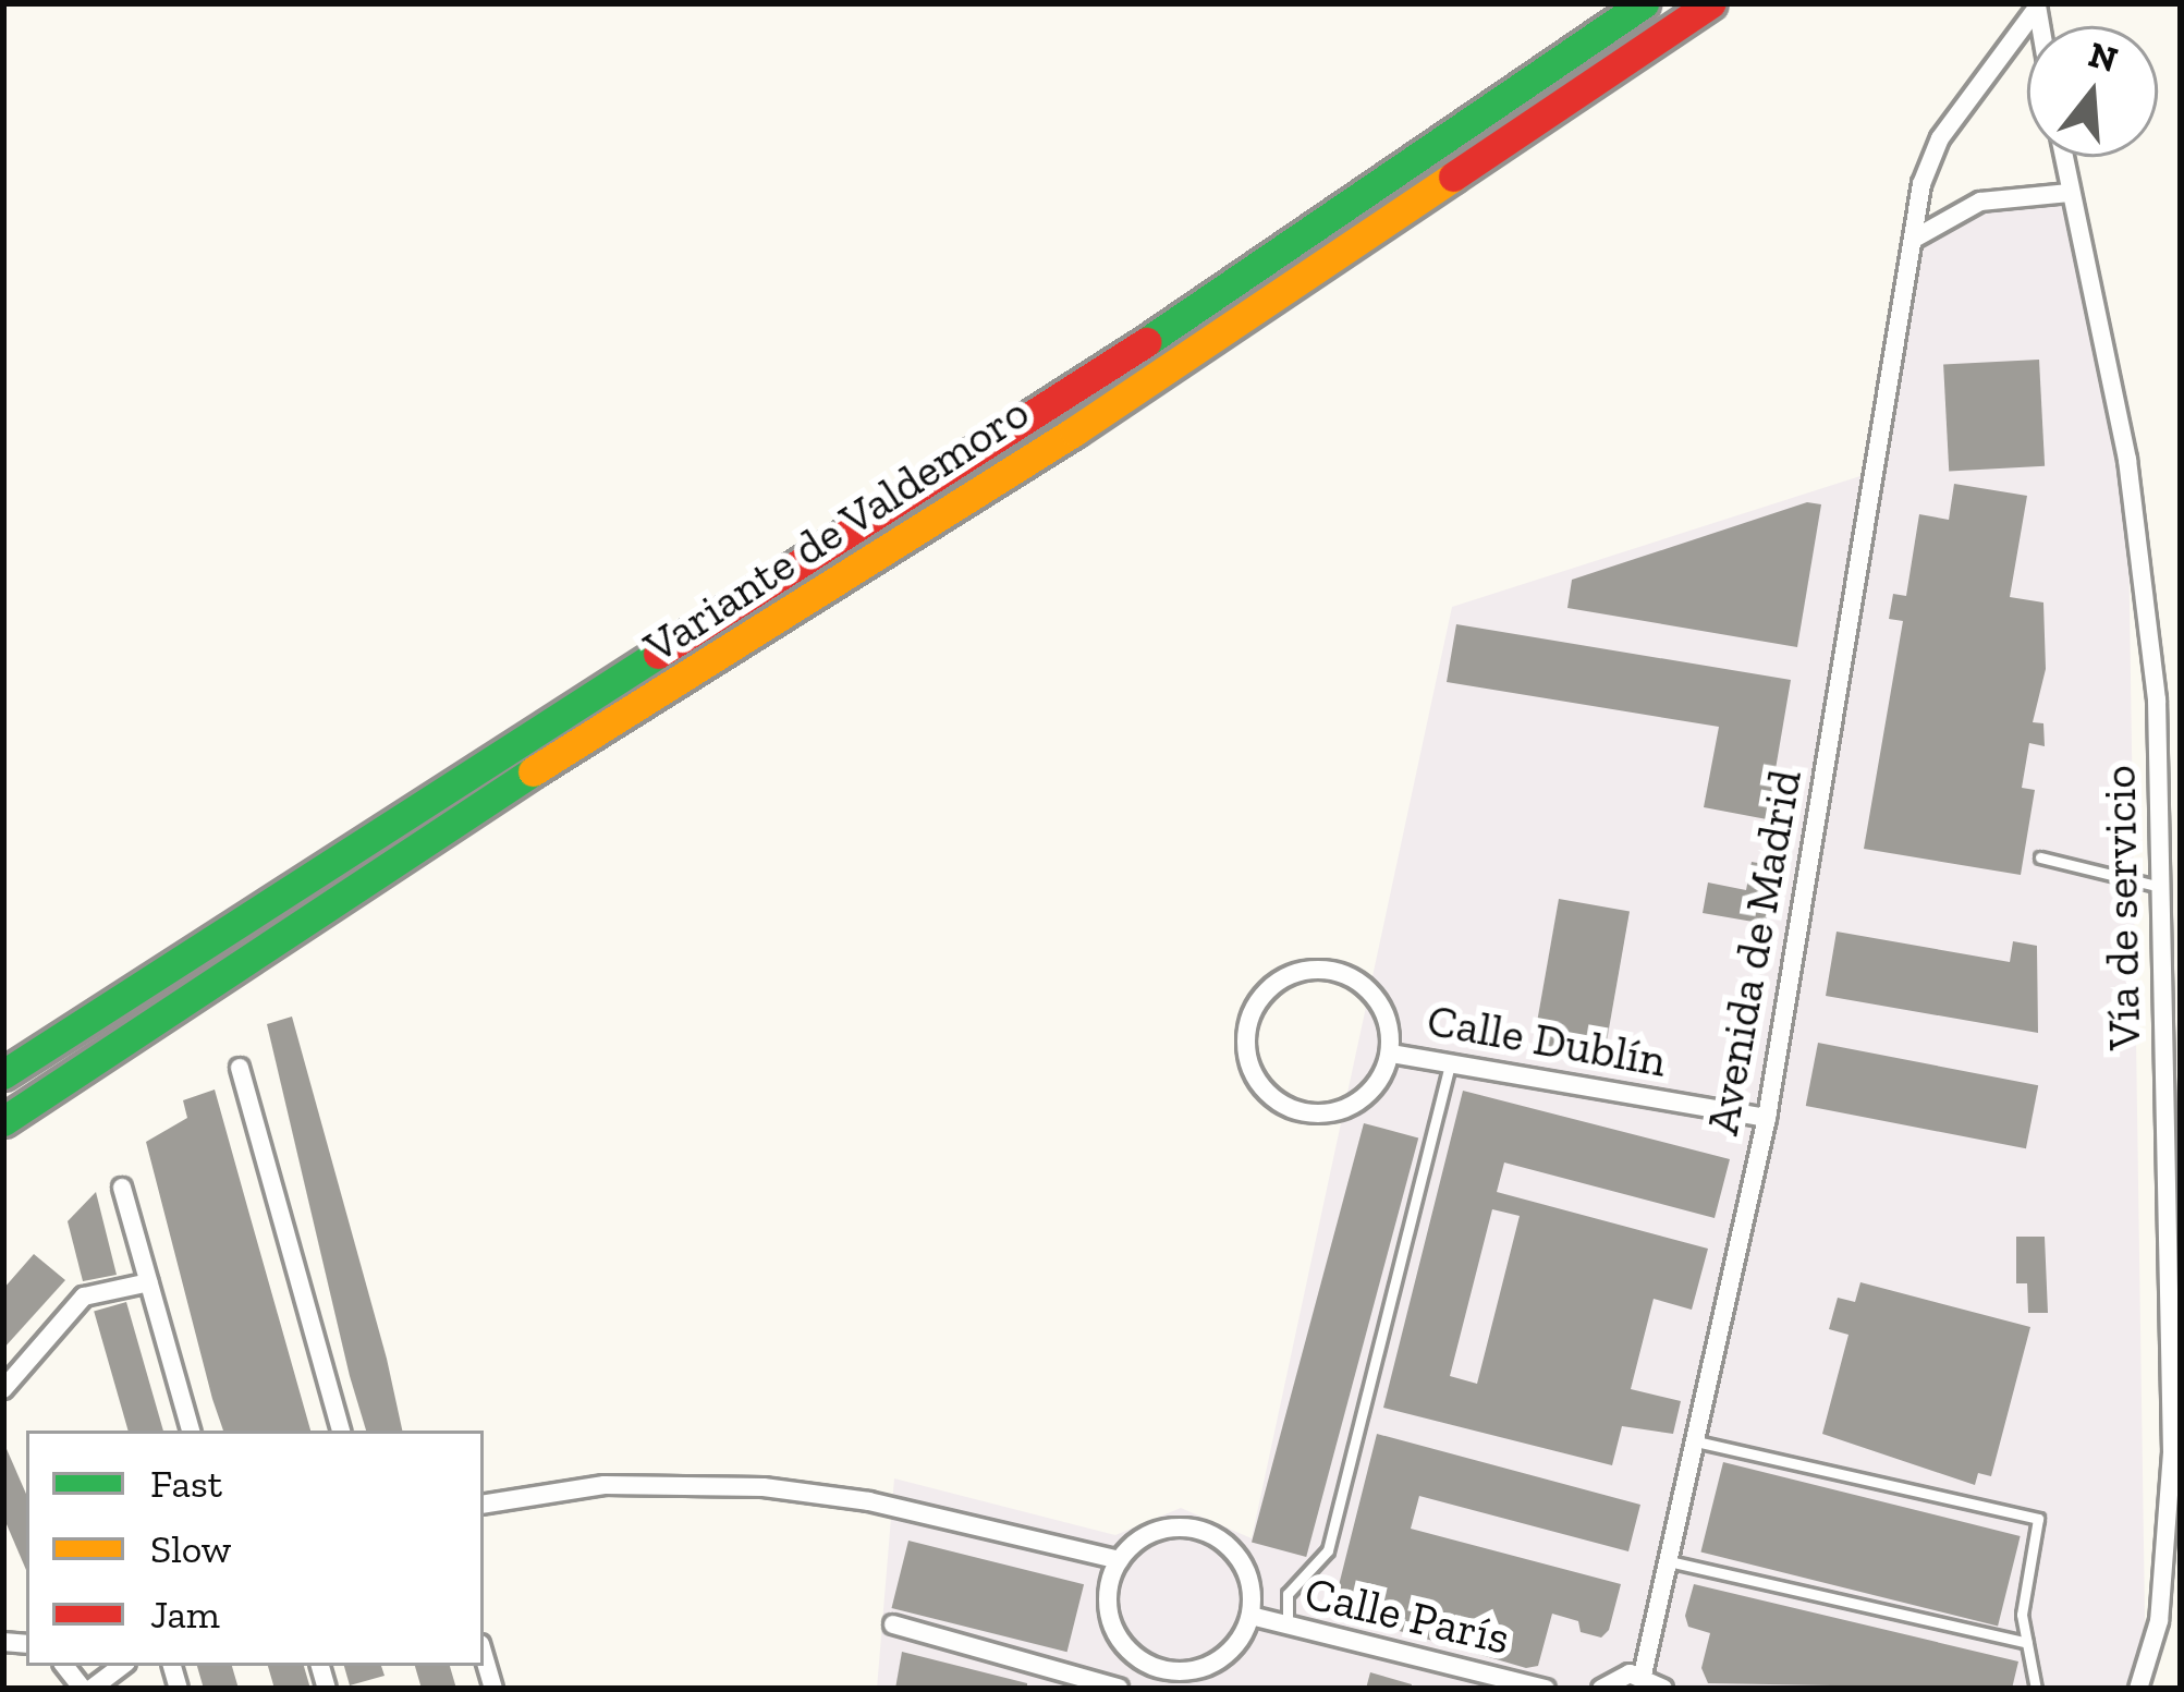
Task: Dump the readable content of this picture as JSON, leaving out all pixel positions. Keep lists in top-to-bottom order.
{
  "streets": {
    "main road": ["Variante de Valdemoro"],
    "street": [
      "Vía de servicio",
      "Avenida de Madrid",
      "Calle Dublín",
      "Calle París"
    ]
  },
  "crossings": [
    ["Avenida de Madrid", "Calle Dublín"]
  ],
  "legend": ["Fast", "Slow", "Jam"],
  "north": "top"
}
